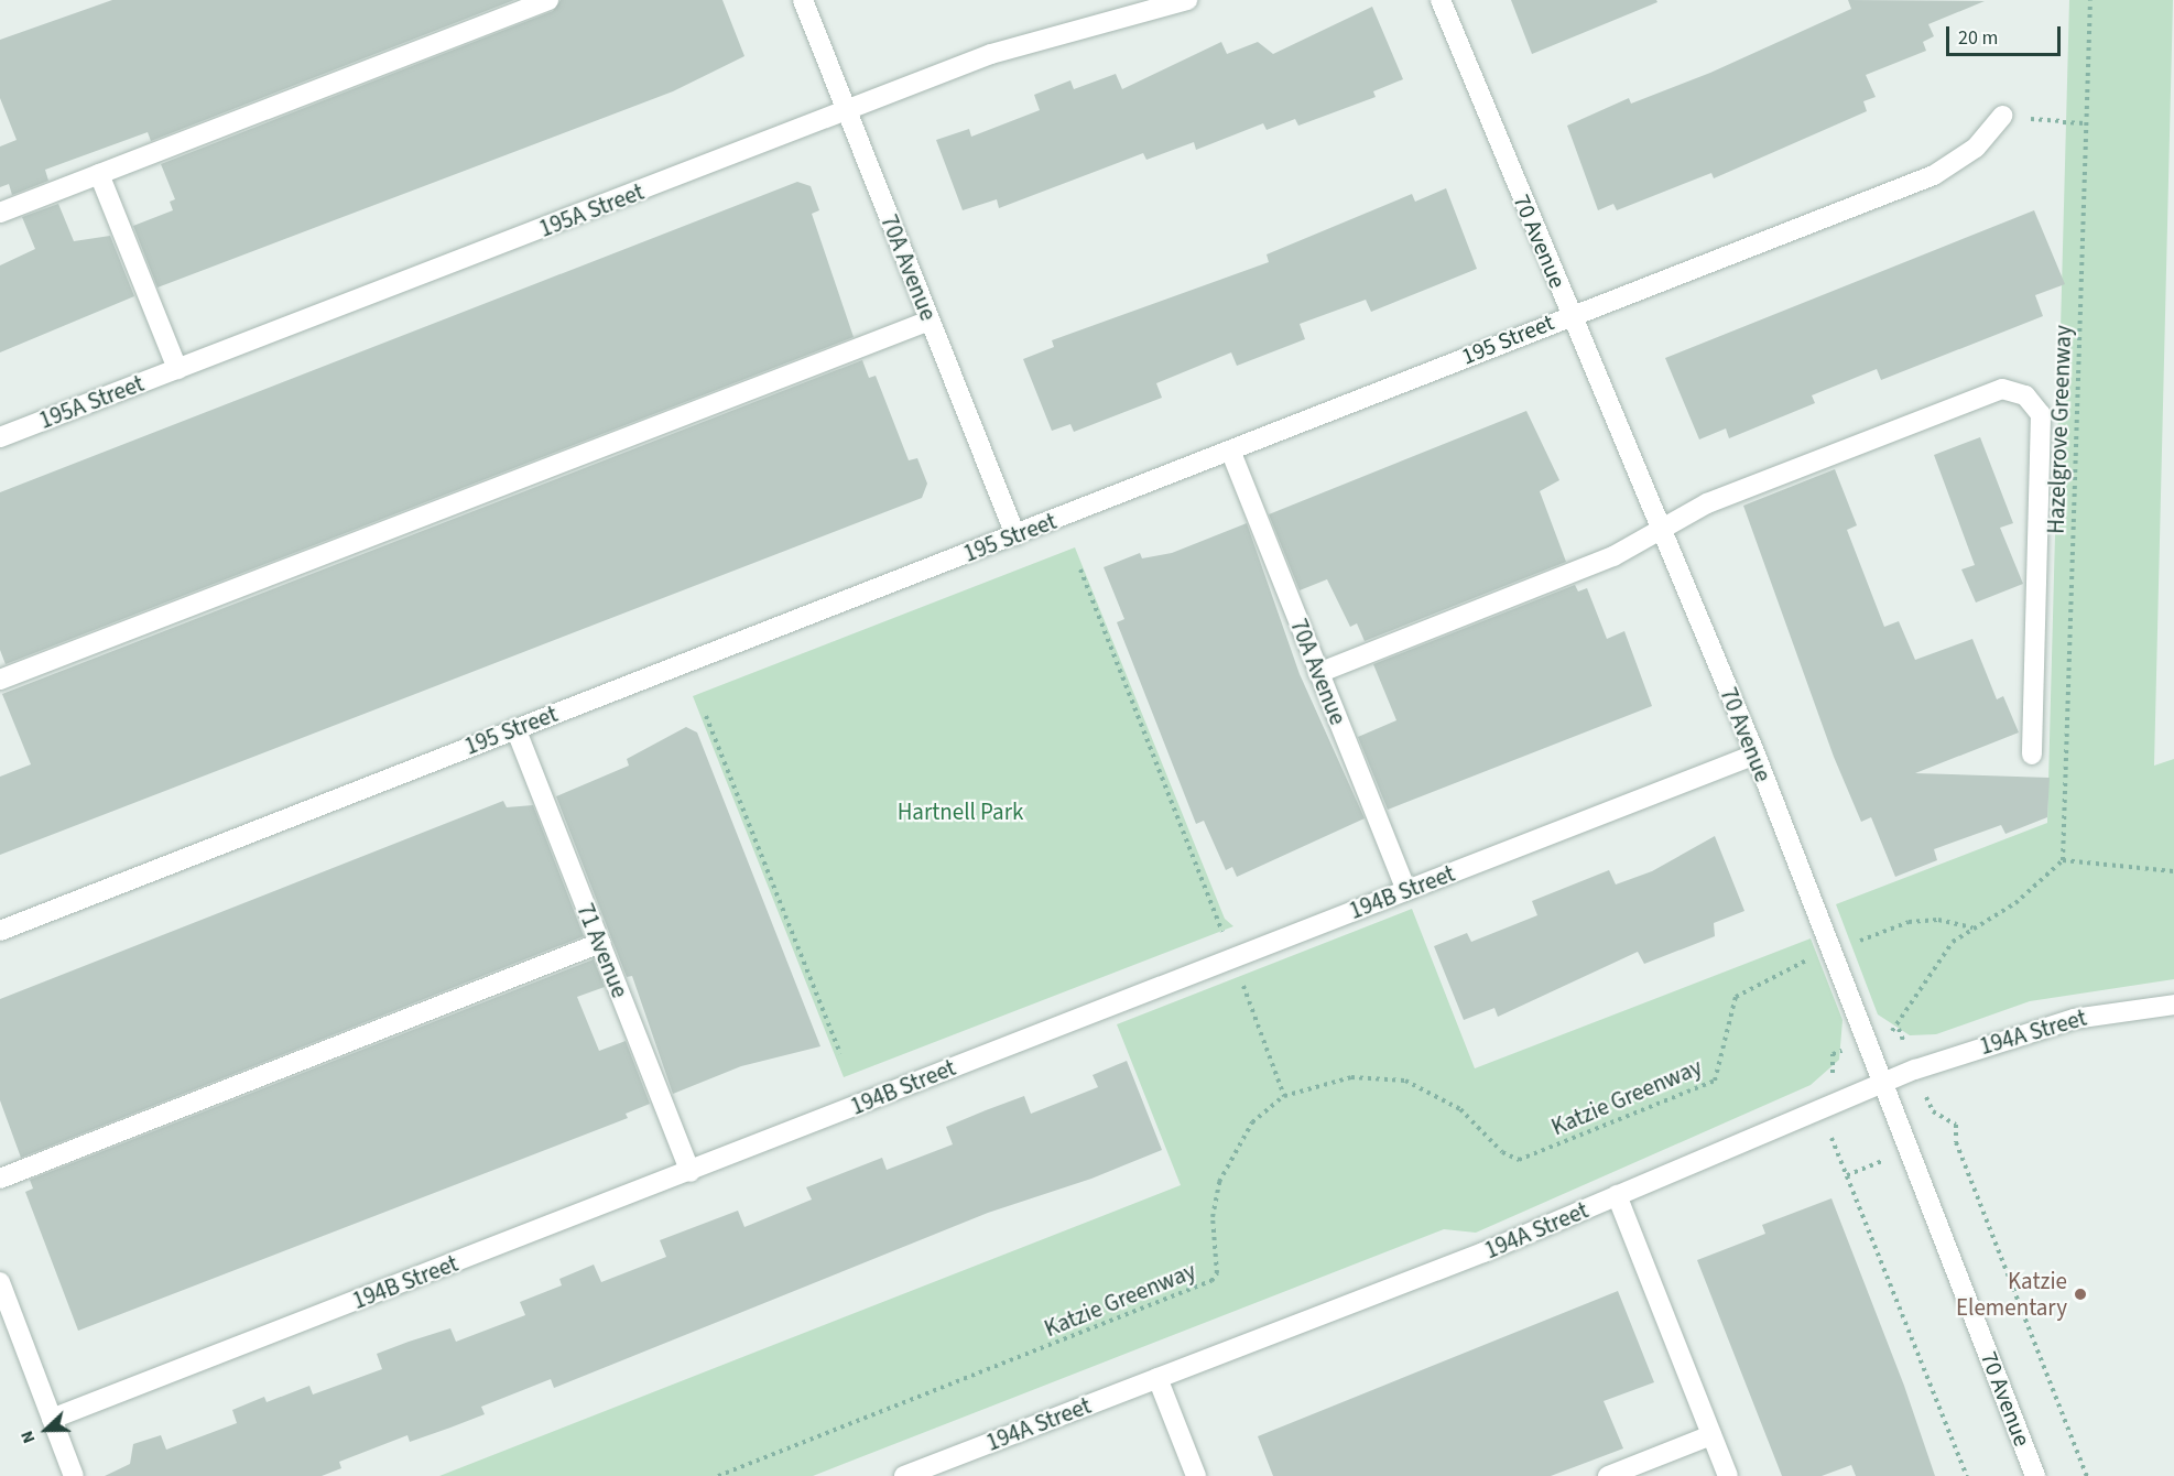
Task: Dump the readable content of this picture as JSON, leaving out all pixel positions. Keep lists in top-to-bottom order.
{
  "streets": {
    "street": [
      "195A Street",
      "70 Avenue",
      "70A Avenue",
      "195 Street",
      "194B Street",
      "71 Avenue",
      "194A Street"
    ],
    "path": ["Hazelgrove Greenway", "Katzie Greenway"]
  },
  "crossings": [
    ["195A Street", "70A Avenue"],
    ["70 Avenue", "195 Street"],
    ["70 Avenue", "194B Street"],
    ["70 Avenue", "194A Street"],
    ["70A Avenue", "195 Street"],
    ["70A Avenue", "194B Street"],
    ["195 Street", "71 Avenue"],
    ["194B Street", "71 Avenue"]
  ],
  "parks": ["Hartnell Park"],
  "places": ["Katzie Elementary"],
  "scale_bar": "20 m",
  "north": "left"
}
